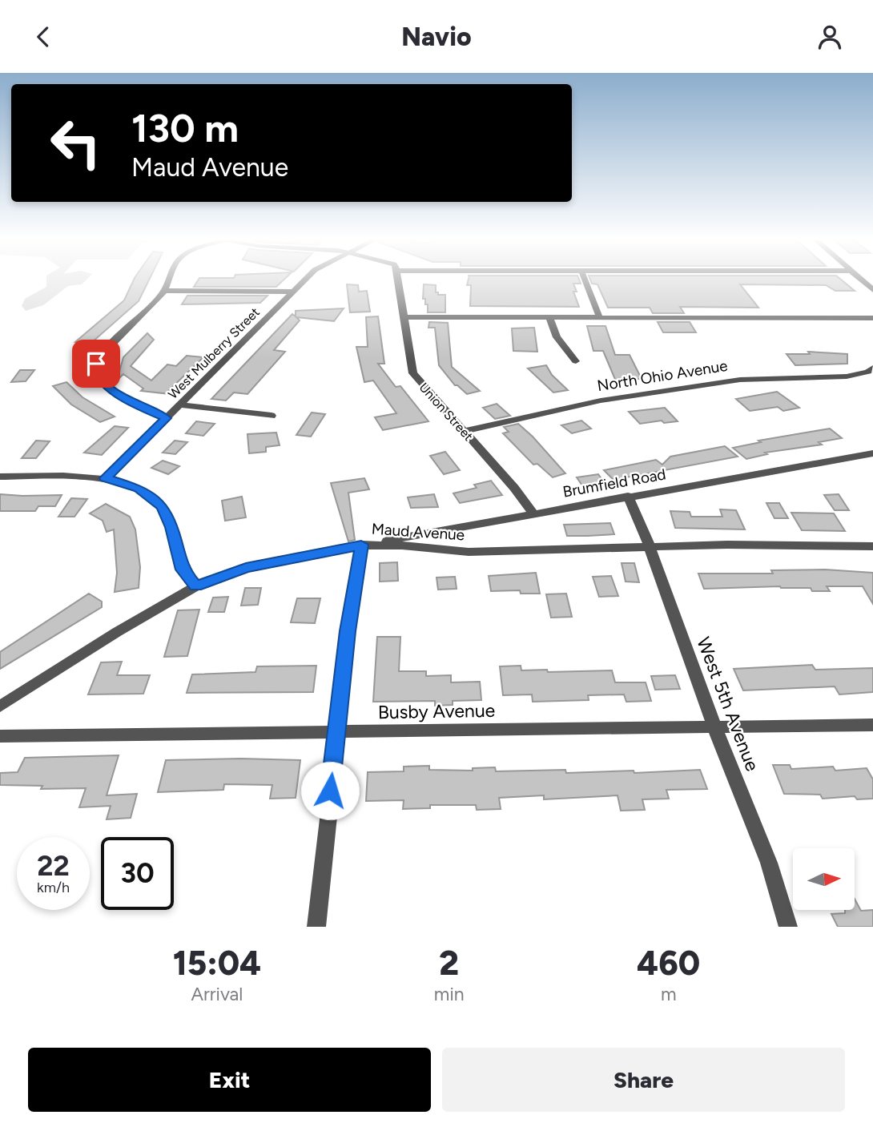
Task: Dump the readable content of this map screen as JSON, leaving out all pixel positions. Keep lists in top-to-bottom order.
{
  "streets": {
    "street": [
      "West Mulberry Street",
      "North Ohio Avenue",
      "Union Street",
      "Brumfield Road",
      "Maud Avenue",
      "West 5th Avenue",
      "Busby Avenue"
    ]
  },
  "crossings": [
    ["North Ohio Avenue", "Union Street"],
    ["Union Street", "Brumfield Road"],
    ["Brumfield Road", "Maud Avenue"],
    ["Brumfield Road", "West 5th Avenue"],
    ["Maud Avenue", "West 5th Avenue"],
    ["West 5th Avenue", "Busby Avenue"]
  ],
  "north": "right",
  "page": {
    "header": "Navio",
    "turn": ["130 m", "Maud Avenue"],
    "speed": "22 km/h",
    "limit": "30",
    "eta": [
      "15:04",
      "Arrival",
      "2",
      "min",
      "460",
      "m"
    ],
    "buttons": ["Exit", "Share"]
  }
}
